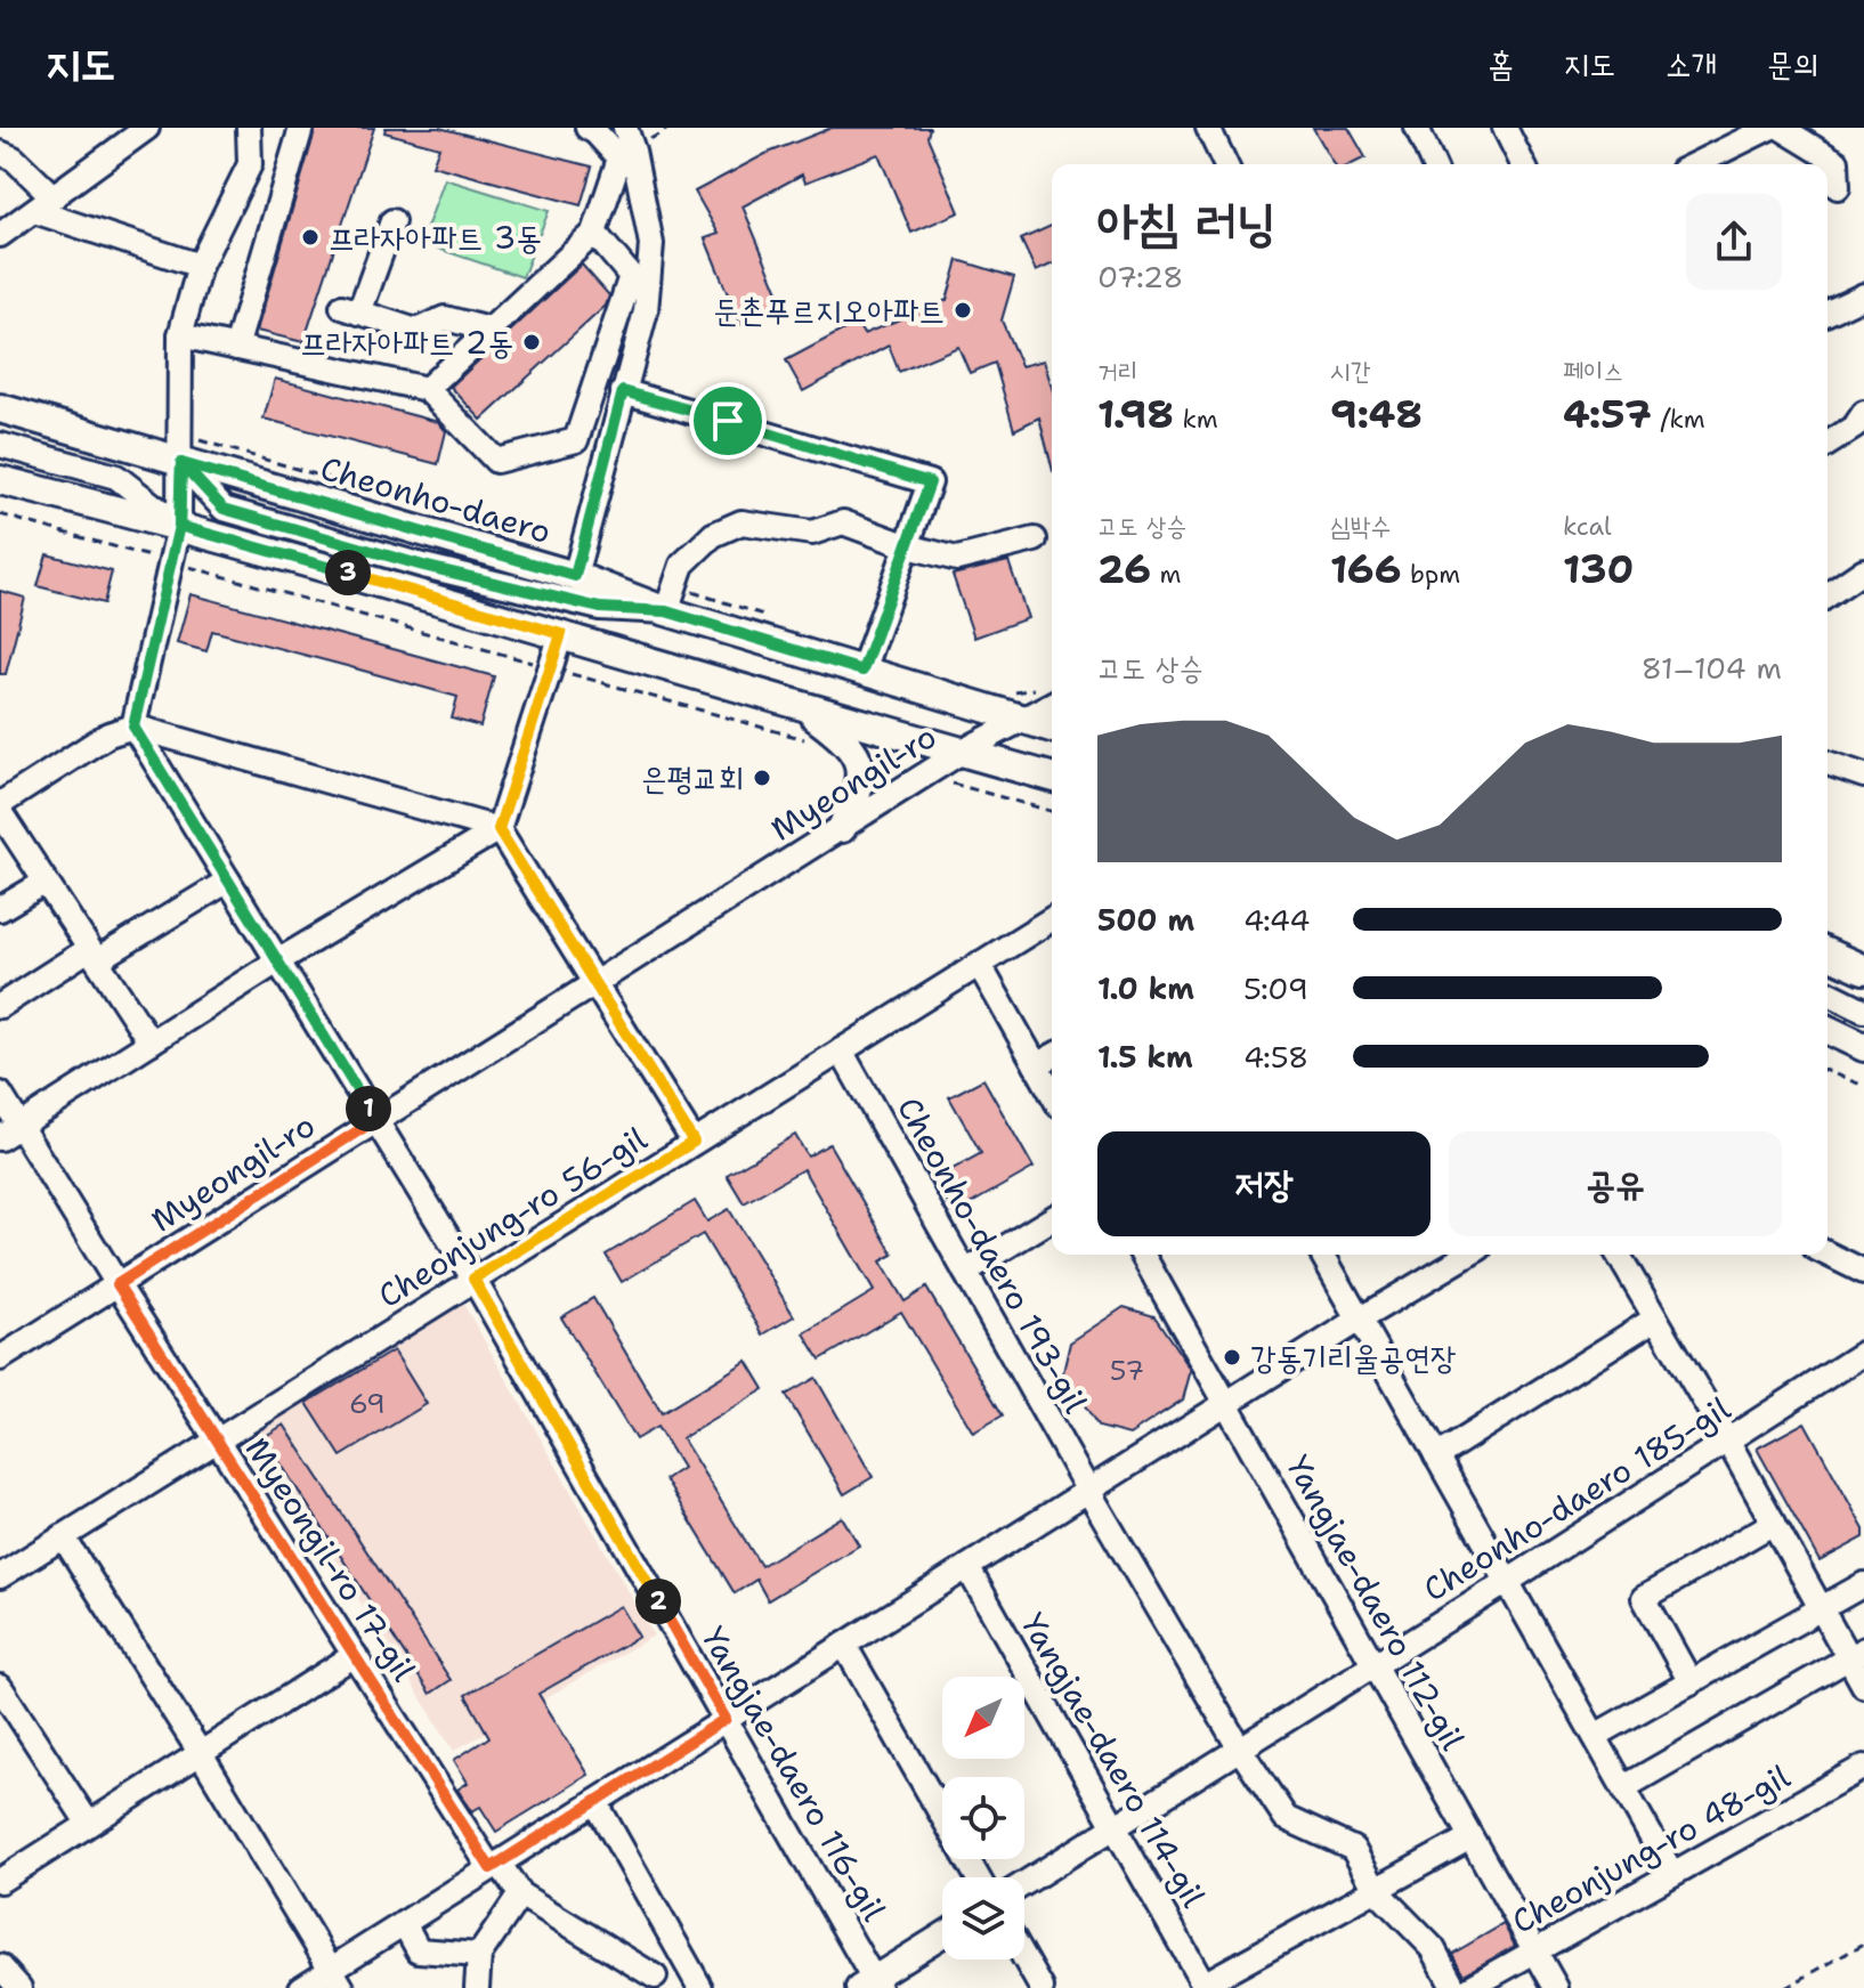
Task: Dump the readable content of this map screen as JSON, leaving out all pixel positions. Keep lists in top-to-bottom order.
{
  "streets": {
    "main road": ["Cheonho-daero"],
    "street": [
      "Myeongil-ro",
      "Cheonjung-ro 56-gil",
      "Cheonho-daero 193-gil",
      "Cheonho-daero 185-gil",
      "Myeongil-ro 17-gil",
      "Yangjae-daero 112-gil",
      "Yangjae-daero 114-gil",
      "Yangjae-daero 116-gil",
      "Cheonjung-ro 48-gil"
    ]
  },
  "crossings": [
    ["Cheonho-daero", "Myeongil-ro"],
    ["Myeongil-ro", "Myeongil-ro 17-gil"],
    ["Myeongil-ro", "Yangjae-daero 116-gil"],
    ["Cheonjung-ro 56-gil", "Cheonho-daero 193-gil"],
    ["Cheonjung-ro 56-gil", "Myeongil-ro 17-gil"],
    ["Cheonjung-ro 56-gil", "Yangjae-daero 116-gil"],
    ["Cheonho-daero 193-gil", "Cheonho-daero 185-gil"],
    ["Cheonho-daero 185-gil", "Yangjae-daero 112-gil"],
    ["Cheonho-daero 185-gil", "Yangjae-daero 114-gil"],
    ["Yangjae-daero 112-gil", "Yangjae-daero 114-gil"],
    ["Yangjae-daero 112-gil", "Cheonjung-ro 48-gil"]
  ],
  "places": [
    "프라자아파트 3동",
    "둔촌푸르지오아파트",
    "프라자아파트 2동",
    "은평교회",
    "강동기리울공연장"
  ],
  "house_numbers": ["57", "69"],
  "north": "bottom left",
  "page": {
    "header": "지도",
    "nav": [
      "홈",
      "지도",
      "소개",
      "문의"
    ],
    "heading": ["아침 러닝", "07:28"],
    "stats": [
      ["거리", "1.98 km"],
      ["시간", "9:48"],
      ["페이스", "4:57 /km"],
      ["고도 상승", "26 m"],
      ["심박수", "166 bpm"],
      ["kcal", "130"]
    ],
    "pins": ["3", "1", "2"],
    "chart": ["고도 상승", "81–104 m"],
    "list": [
      {
        "name": "500 m",
        "note": "4:44"
      },
      {
        "name": "1.0 km",
        "note": "5:09"
      },
      {
        "name": "1.5 km",
        "note": "4:58"
      }
    ],
    "buttons": ["저장", "공유"]
  }
}
